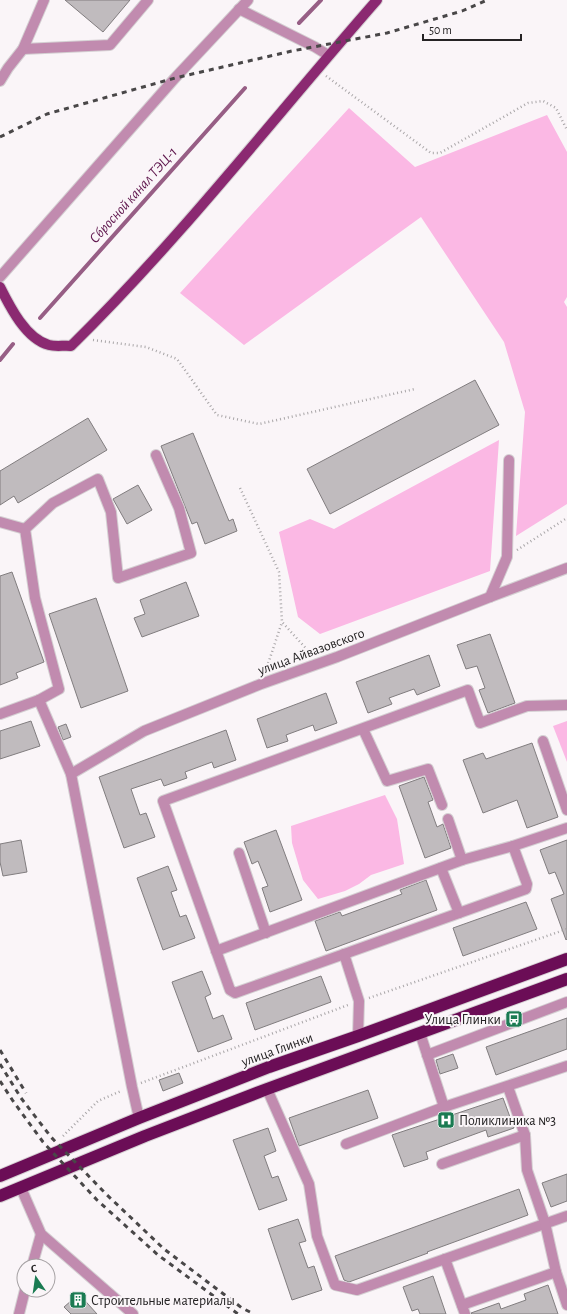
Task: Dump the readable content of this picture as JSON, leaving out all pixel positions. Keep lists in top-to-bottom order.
{
  "streets": {
    "highway": ["улица Глинки"],
    "street": ["улица Айвазовского"]
  },
  "water": ["Сбросной канал ТЭЦ-1"],
  "places": {
    "bus stop": ["Улица Глинки"],
    "hospital": ["Поликлиника №3"],
    "building": ["Строительные материалы"]
  },
  "scale_bar": "50 m",
  "north": "top"
}
